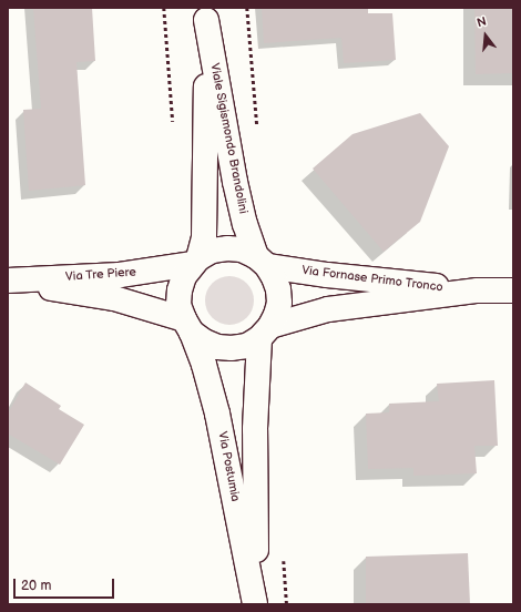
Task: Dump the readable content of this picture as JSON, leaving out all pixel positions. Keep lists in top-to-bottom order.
{
  "streets": {
    "main road": [
      "Viale Sigismondo Brandolini",
      "Via Tre Piere",
      "Via Fornase Primo Tronco",
      "Via Postumia"
    ]
  },
  "crossings": [
    ["Viale Sigismondo Brandolini", "Via Tre Piere"],
    ["Viale Sigismondo Brandolini", "Via Fornase Primo Tronco"],
    ["Viale Sigismondo Brandolini", "Via Postumia"],
    ["Via Tre Piere", "Via Fornase Primo Tronco"],
    ["Via Tre Piere", "Via Postumia"],
    ["Via Fornase Primo Tronco", "Via Postumia"]
  ],
  "scale_bar": "20 m",
  "north": "top"
}
